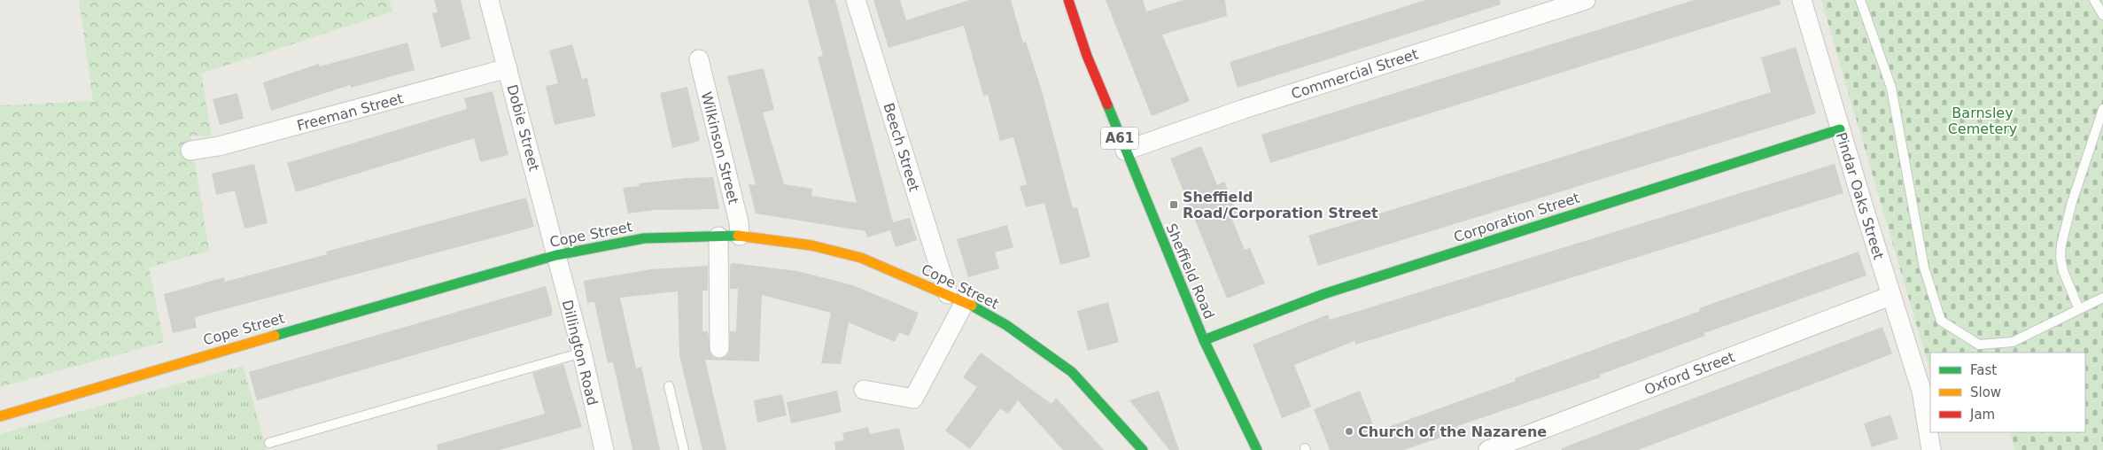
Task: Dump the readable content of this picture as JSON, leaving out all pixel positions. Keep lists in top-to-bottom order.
{
  "streets": {
    "main road": [
      "A61",
      "Corporation Street",
      "Cope Street",
      "Sheffield Road"
    ],
    "street": [
      "Commercial Street",
      "Freeman Street",
      "Dobie Street",
      "Beech Street",
      "Wilkinson Street",
      "Pindar Oaks Street",
      "Dillington Road",
      "Oxford Street"
    ]
  },
  "crossings": [
    ["Commercial Street", "Sheffield Road"],
    ["Freeman Street", "Dobie Street"],
    ["Dobie Street", "Cope Street"],
    ["Dobie Street", "Dillington Road"],
    ["Beech Street", "Cope Street"],
    ["Wilkinson Street", "Cope Street"],
    ["Pindar Oaks Street", "Corporation Street"],
    ["Pindar Oaks Street", "Oxford Street"],
    ["Corporation Street", "Sheffield Road"],
    ["Cope Street", "Dillington Road"]
  ],
  "parks": ["Barnsley Cemetery"],
  "places": {
    "transit": ["Sheffield Road/Corporation Street"],
    "other": ["Church of the Nazarene"]
  },
  "legend": ["Fast", "Slow", "Jam"]
}
